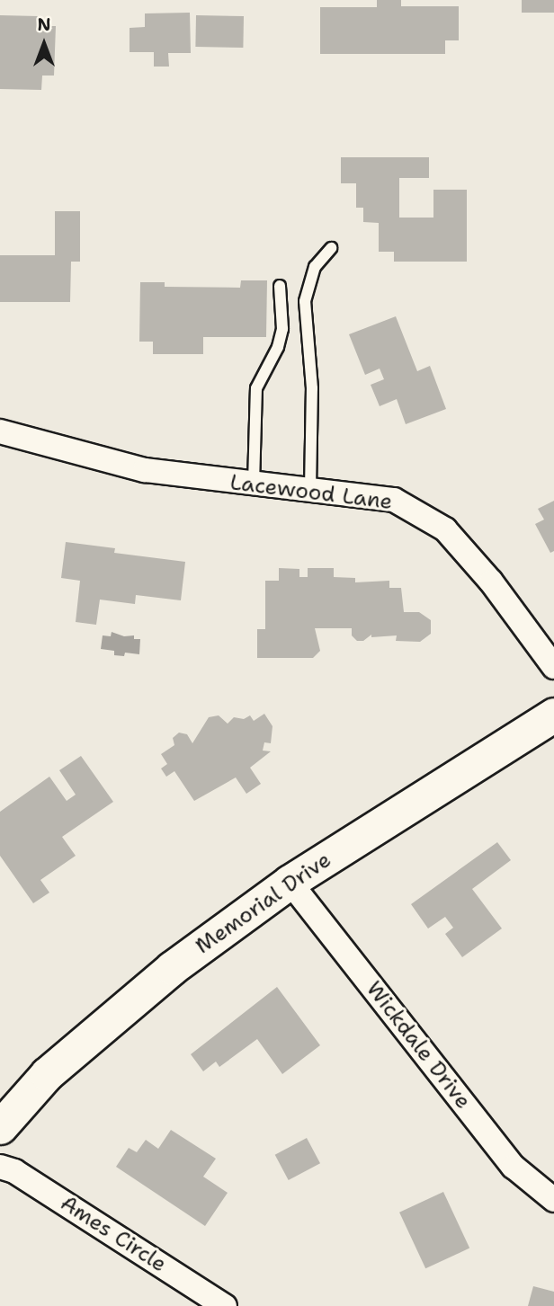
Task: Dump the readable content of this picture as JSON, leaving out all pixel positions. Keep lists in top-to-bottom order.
{
  "streets": {
    "street": [
      "Lacewood Lane",
      "Memorial Drive",
      "Wickdale Drive",
      "Ames Circle"
    ]
  },
  "crossings": [
    ["Memorial Drive", "Wickdale Drive"]
  ],
  "north": "top"
}
